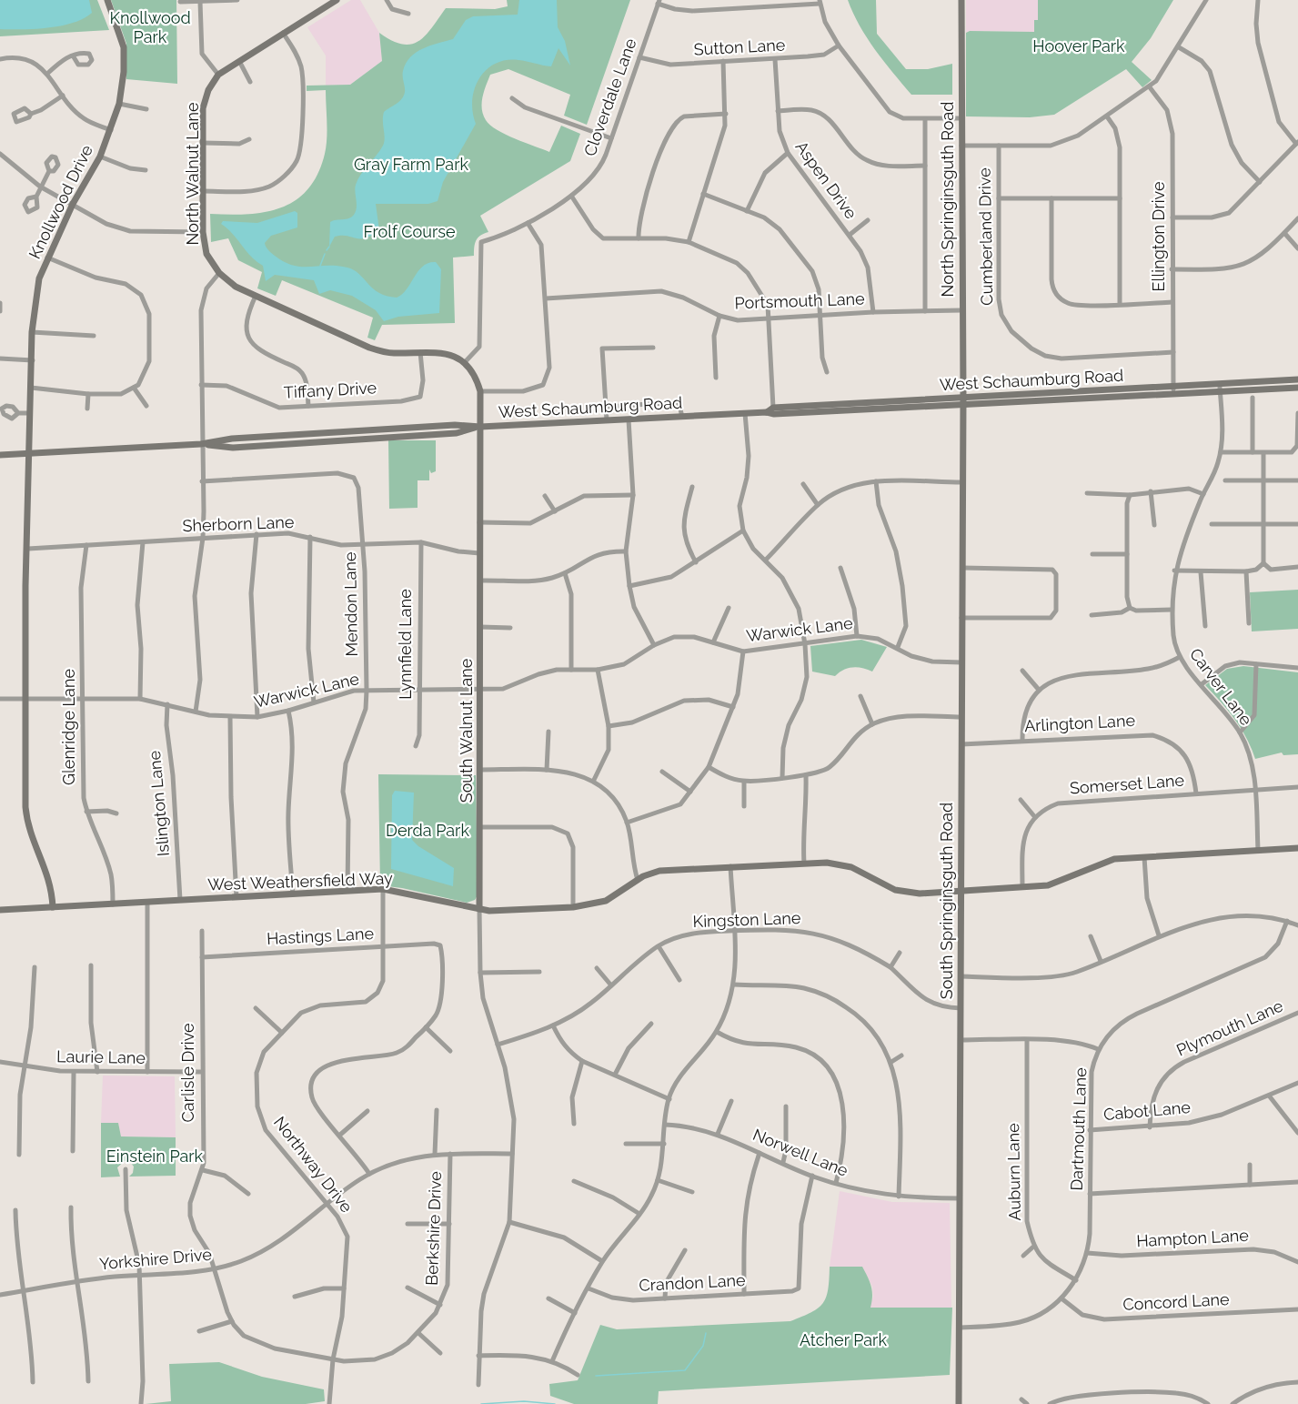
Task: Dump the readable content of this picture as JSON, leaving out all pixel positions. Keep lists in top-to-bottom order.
{
  "streets": {
    "street": [
      "Sutton Lane",
      "Cloverdale Lane",
      "North Walnut Lane",
      "Aspen Drive",
      "North Springinsguth Road",
      "Knollwood Drive",
      "Cumberland Drive",
      "Ellington Drive",
      "Portsmouth Lane",
      "West Schaumburg Road",
      "Tiffany Drive",
      "Sherborn Lane",
      "Mendon Lane",
      "Warwick Lane",
      "Lynnfield Lane",
      "Carver Lane",
      "Arlington Lane",
      "Glenridge Lane",
      "South Walnut Lane",
      "Somerset Lane",
      "Islington Lane",
      "West Weathersfield Way",
      "South Springinsguth Road",
      "Kingston Lane",
      "Hastings Lane",
      "Plymouth Lane",
      "Laurie Lane",
      "Carlisle Drive",
      "Cabot Lane",
      "Dartmouth Lane",
      "Norwell Lane",
      "Northway Drive",
      "Auburn Lane",
      "Berkshire Drive",
      "Hampton Lane",
      "Yorkshire Drive",
      "Crandon Lane",
      "Concord Lane"
    ]
  },
  "crossings": [
    ["Sutton Lane", "Cloverdale Lane"],
    ["Sutton Lane", "Aspen Drive"],
    ["Cloverdale Lane", "North Walnut Lane"],
    ["North Walnut Lane", "Tiffany Drive"],
    ["Aspen Drive", "Portsmouth Lane"],
    ["North Springinsguth Road", "Portsmouth Lane"],
    ["North Springinsguth Road", "West Schaumburg Road"],
    ["North Springinsguth Road", "South Springinsguth Road"],
    ["Knollwood Drive", "West Schaumburg Road"],
    ["Knollwood Drive", "Sherborn Lane"],
    ["Knollwood Drive", "Warwick Lane"],
    ["Knollwood Drive", "West Weathersfield Way"],
    ["Cumberland Drive", "Ellington Drive"],
    ["Ellington Drive", "West Schaumburg Road"],
    ["West Schaumburg Road", "Carver Lane"],
    ["West Schaumburg Road", "South Walnut Lane"],
    ["West Schaumburg Road", "South Springinsguth Road"],
    ["Sherborn Lane", "Mendon Lane"],
    ["Sherborn Lane", "Lynnfield Lane"],
    ["Sherborn Lane", "Glenridge Lane"],
    ["Sherborn Lane", "South Walnut Lane"],
    ["Mendon Lane", "Warwick Lane"],
    ["Mendon Lane", "West Weathersfield Way"],
    ["Warwick Lane", "Lynnfield Lane"],
    ["Warwick Lane", "Glenridge Lane"],
    ["Warwick Lane", "South Walnut Lane"],
    ["Warwick Lane", "Islington Lane"],
    ["Warwick Lane", "South Springinsguth Road"],
    ["Carver Lane", "Somerset Lane"],
    ["Carver Lane", "West Weathersfield Way"],
    ["Arlington Lane", "Somerset Lane"],
    ["Arlington Lane", "South Springinsguth Road"],
    ["Glenridge Lane", "West Weathersfield Way"],
    ["South Walnut Lane", "West Weathersfield Way"],
    ["South Walnut Lane", "Kingston Lane"],
    ["South Walnut Lane", "Yorkshire Drive"],
    ["Islington Lane", "West Weathersfield Way"],
    ["West Weathersfield Way", "South Springinsguth Road"],
    ["West Weathersfield Way", "Northway Drive"],
    ["South Springinsguth Road", "Kingston Lane"],
    ["South Springinsguth Road", "Dartmouth Lane"],
    ["South Springinsguth Road", "Norwell Lane"],
    ["Hastings Lane", "Carlisle Drive"],
    ["Hastings Lane", "Northway Drive"],
    ["Plymouth Lane", "Cabot Lane"],
    ["Laurie Lane", "Carlisle Drive"],
    ["Carlisle Drive", "Northway Drive"],
    ["Carlisle Drive", "Berkshire Drive"],
    ["Carlisle Drive", "Yorkshire Drive"],
    ["Cabot Lane", "Dartmouth Lane"],
    ["Dartmouth Lane", "Hampton Lane"],
    ["Dartmouth Lane", "Concord Lane"],
    ["Norwell Lane", "Crandon Lane"],
    ["Northway Drive", "Berkshire Drive"],
    ["Northway Drive", "Yorkshire Drive"],
    ["Berkshire Drive", "Yorkshire Drive"]
  ],
  "parks": [
    "Knollwood Park",
    "Hoover Park",
    "Gray Farm Park",
    "Frolf Course",
    "Derda Park",
    "Einstein Park",
    "Atcher Park"
  ]
}
